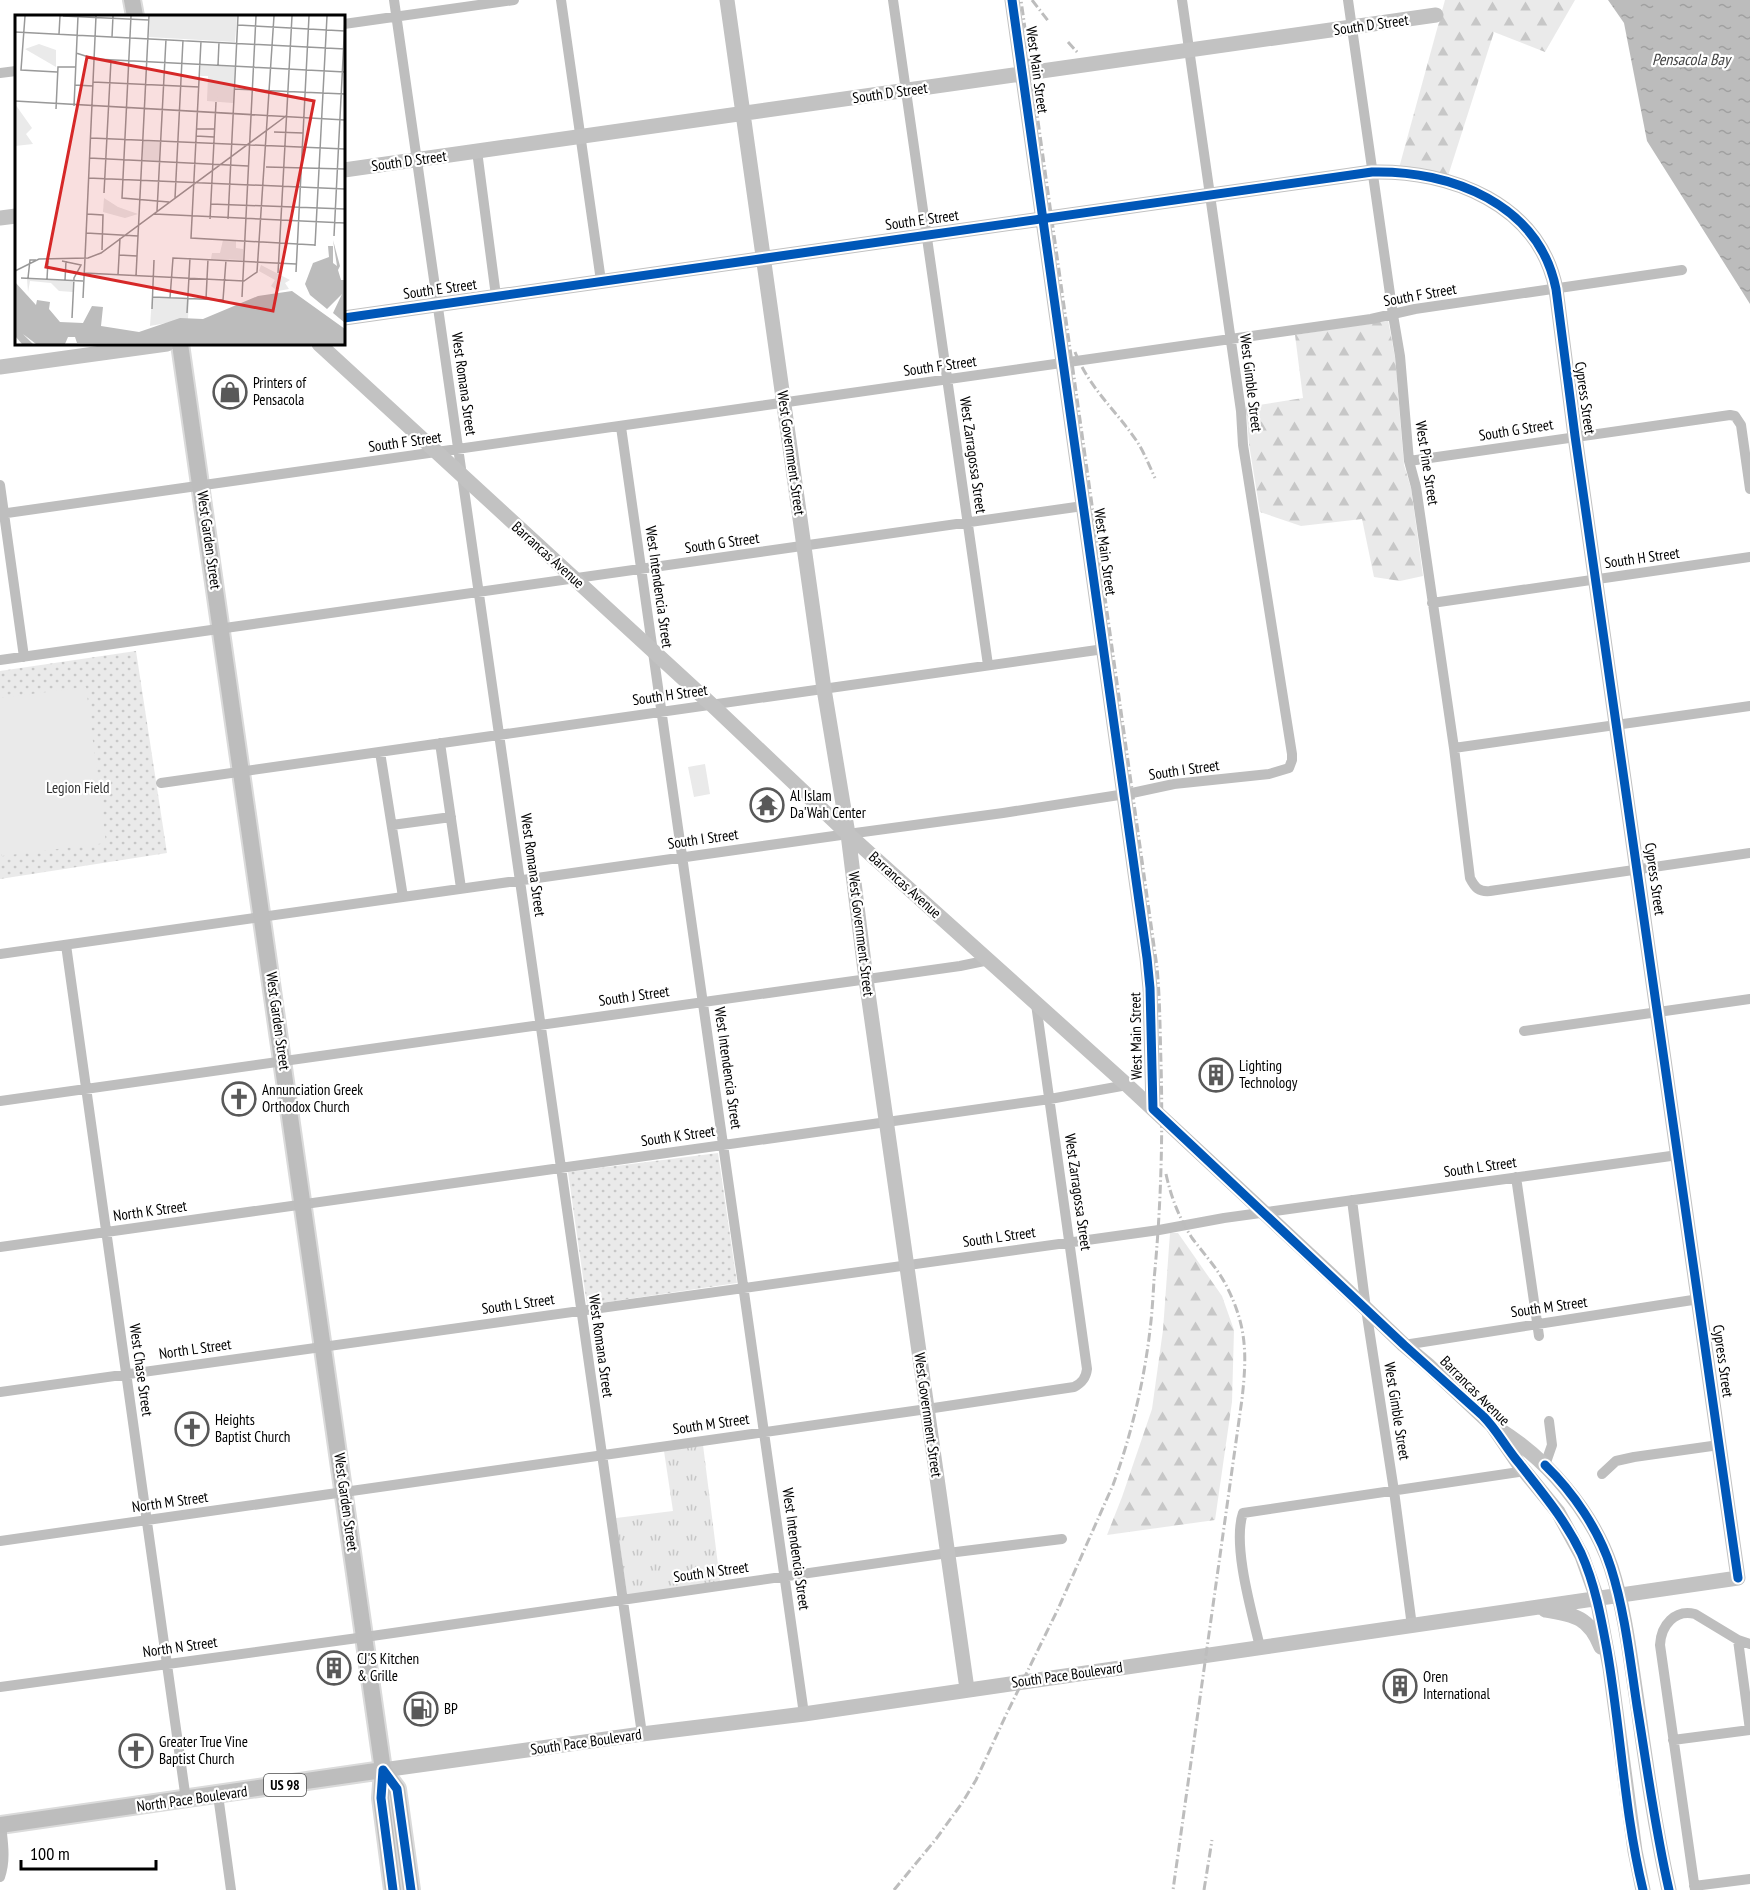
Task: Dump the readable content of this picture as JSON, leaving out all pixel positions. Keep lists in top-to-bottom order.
{
  "streets": {
    "main road": ["West Garden Street", "US 98", "North Pace Boulevard"],
    "street": [
      "South D Street",
      "West Main Street",
      "South E Street",
      "South F Street",
      "West Gimble Street",
      "West Romana Street",
      "Cypress Street",
      "South G Street",
      "West Government Street",
      "West Zarragossa Street",
      "West Pine Street",
      "Barrancas Avenue",
      "South H Street",
      "West Intendencia Street",
      "South I Street",
      "South J Street",
      "South K Street",
      "South L Street",
      "North K Street",
      "South M Street",
      "North L Street",
      "West Chase Street",
      "North M Street",
      "South N Street",
      "North N Street",
      "South Pace Boulevard"
    ]
  },
  "crossings": [
    ["South D Street", "West Main Street"],
    ["South D Street", "West Gimble Street"],
    ["South D Street", "West Romana Street"],
    ["South D Street", "West Government Street"],
    ["South D Street", "West Zarragossa Street"],
    ["South D Street", "West Pine Street"],
    ["West Main Street", "South E Street"],
    ["West Main Street", "South F Street"],
    ["West Main Street", "South G Street"],
    ["West Main Street", "Barrancas Avenue"],
    ["West Main Street", "South H Street"],
    ["West Main Street", "South I Street"],
    ["South E Street", "West Gimble Street"],
    ["South E Street", "West Romana Street"],
    ["South E Street", "Cypress Street"],
    ["South E Street", "West Government Street"],
    ["South E Street", "West Zarragossa Street"],
    ["South E Street", "West Pine Street"],
    ["South F Street", "West Gimble Street"],
    ["South F Street", "West Romana Street"],
    ["South F Street", "Cypress Street"],
    ["South F Street", "West Government Street"],
    ["South F Street", "West Zarragossa Street"],
    ["South F Street", "West Pine Street"],
    ["South F Street", "West Garden Street"],
    ["South F Street", "Barrancas Avenue"],
    ["South F Street", "West Intendencia Street"],
    ["West Gimble Street", "Barrancas Avenue"],
    ["West Gimble Street", "South I Street"],
    ["West Gimble Street", "South L Street"],
    ["West Gimble Street", "South Pace Boulevard"],
    ["West Romana Street", "South G Street"],
    ["West Romana Street", "Barrancas Avenue"],
    ["West Romana Street", "South H Street"],
    ["West Romana Street", "South I Street"],
    ["West Romana Street", "South J Street"],
    ["West Romana Street", "South K Street"],
    ["West Romana Street", "South L Street"],
    ["West Romana Street", "South M Street"],
    ["West Romana Street", "South N Street"],
    ["West Romana Street", "South Pace Boulevard"],
    ["Cypress Street", "South G Street"],
    ["Cypress Street", "West Pine Street"],
    ["Cypress Street", "South H Street"],
    ["Cypress Street", "South L Street"],
    ["Cypress Street", "South M Street"],
    ["Cypress Street", "South Pace Boulevard"],
    ["South G Street", "West Government Street"],
    ["South G Street", "West Zarragossa Street"],
    ["South G Street", "West Pine Street"],
    ["South G Street", "West Garden Street"],
    ["South G Street", "Barrancas Avenue"],
    ["South G Street", "West Intendencia Street"],
    ["West Government Street", "Barrancas Avenue"],
    ["West Government Street", "South H Street"],
    ["West Government Street", "South I Street"],
    ["West Government Street", "South J Street"],
    ["West Government Street", "South K Street"],
    ["West Government Street", "South L Street"],
    ["West Government Street", "South M Street"],
    ["West Government Street", "South N Street"],
    ["West Government Street", "South Pace Boulevard"],
    ["West Zarragossa Street", "Barrancas Avenue"],
    ["West Zarragossa Street", "South H Street"],
    ["West Zarragossa Street", "South K Street"],
    ["West Zarragossa Street", "South L Street"],
    ["West Zarragossa Street", "South M Street"],
    ["West Pine Street", "South H Street"],
    ["West Garden Street", "South H Street"],
    ["West Garden Street", "South I Street"],
    ["West Garden Street", "South J Street"],
    ["West Garden Street", "South K Street"],
    ["West Garden Street", "South L Street"],
    ["West Garden Street", "North K Street"],
    ["West Garden Street", "South M Street"],
    ["West Garden Street", "North L Street"],
    ["West Garden Street", "North M Street"],
    ["West Garden Street", "South N Street"],
    ["West Garden Street", "North N Street"],
    ["West Garden Street", "South Pace Boulevard"],
    ["West Garden Street", "North Pace Boulevard"],
    ["Barrancas Avenue", "South H Street"],
    ["Barrancas Avenue", "West Intendencia Street"],
    ["Barrancas Avenue", "South I Street"],
    ["Barrancas Avenue", "South J Street"],
    ["Barrancas Avenue", "South K Street"],
    ["Barrancas Avenue", "South L Street"],
    ["Barrancas Avenue", "South M Street"],
    ["Barrancas Avenue", "South Pace Boulevard"],
    ["South H Street", "West Intendencia Street"],
    ["West Intendencia Street", "South I Street"],
    ["West Intendencia Street", "South J Street"],
    ["West Intendencia Street", "South K Street"],
    ["West Intendencia Street", "South L Street"],
    ["West Intendencia Street", "South M Street"],
    ["West Intendencia Street", "South N Street"],
    ["West Intendencia Street", "South Pace Boulevard"],
    ["South I Street", "West Chase Street"],
    ["South J Street", "West Chase Street"],
    ["South K Street", "North K Street"],
    ["South L Street", "North L Street"],
    ["North K Street", "West Chase Street"],
    ["South M Street", "North M Street"],
    ["North L Street", "West Chase Street"],
    ["West Chase Street", "North M Street"],
    ["West Chase Street", "North N Street"],
    ["West Chase Street", "North Pace Boulevard"],
    ["South N Street", "North N Street"],
    ["South Pace Boulevard", "North Pace Boulevard"]
  ],
  "water": ["Pensacola Bay"],
  "parks": ["Legion Field"],
  "places": {
    "shop": ["Printers of Pensacola"],
    "temple": ["Al Islam Da'Wah Center"],
    "building": ["Lighting Technology", "CJ'S Kitchen & Grille", "Oren International"],
    "church": ["Annunciation Greek Orthodox Church", "Heights Baptist Church", "Greater True Vine Baptist Church"],
    "fuel station": ["BP"]
  },
  "scale_bar": "100 m"
}
